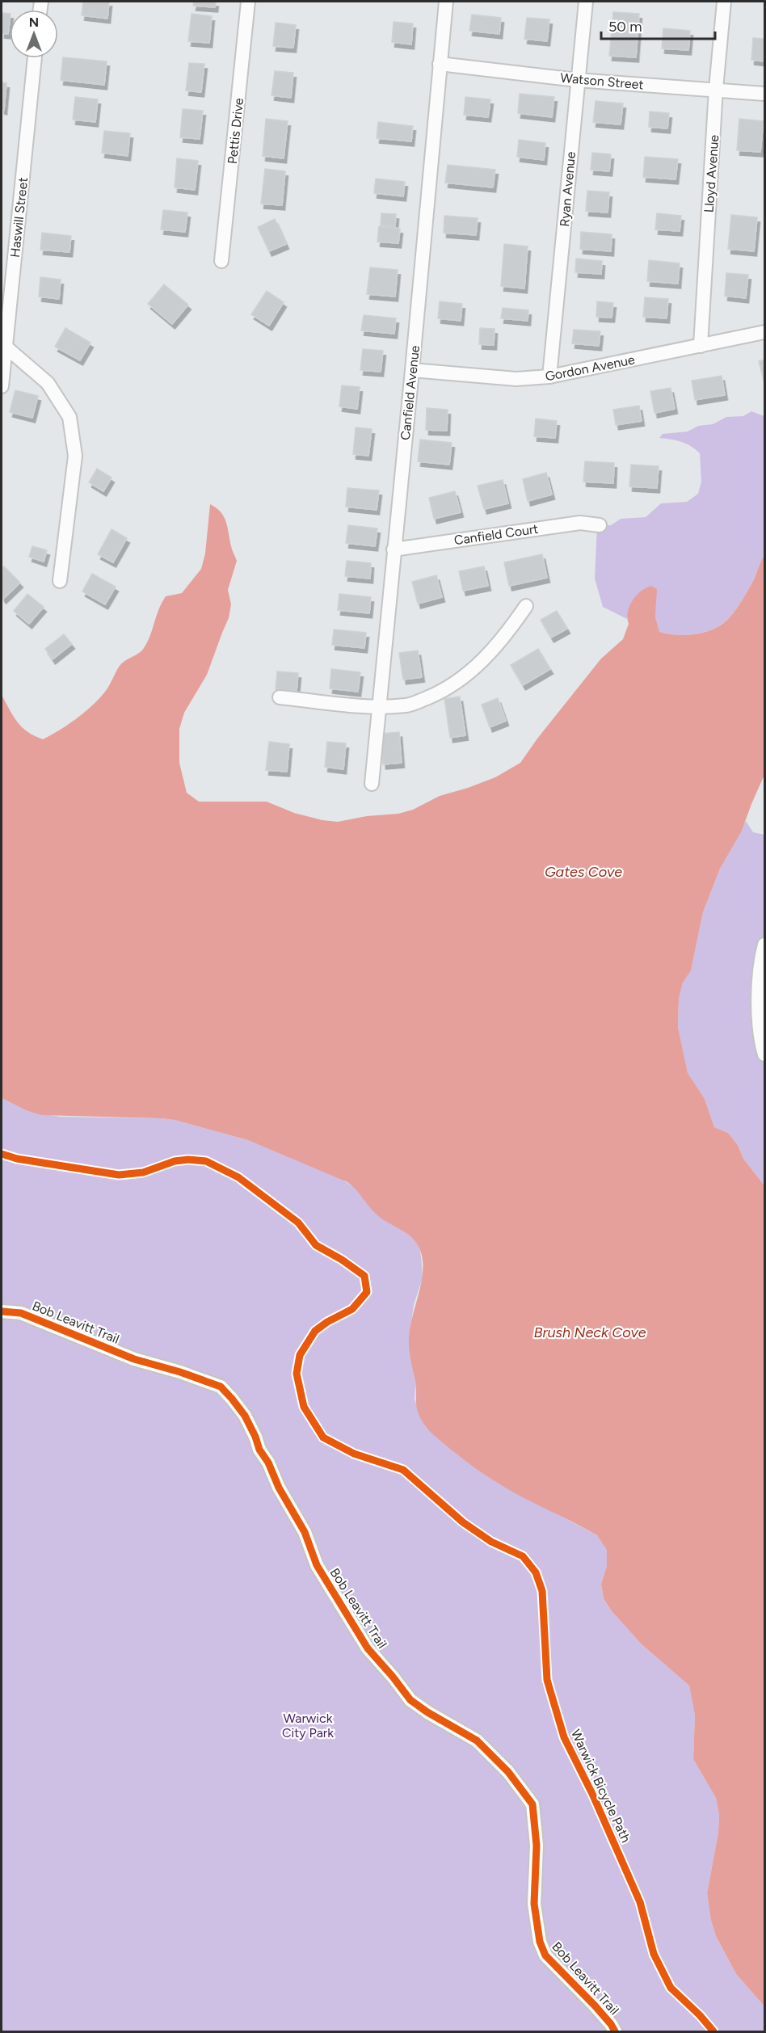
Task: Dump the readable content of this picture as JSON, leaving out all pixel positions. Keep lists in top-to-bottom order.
{
  "streets": {
    "street": [
      "Watson Street",
      "Pettis Drive",
      "Lloyd Avenue",
      "Ryan Avenue",
      "Haswill Street",
      "Gordon Avenue",
      "Canfield Avenue",
      "Canfield Court",
      "Bob Leavitt Trail"
    ],
    "cycle path": ["Warwick Bicycle Path"]
  },
  "crossings": [
    ["Watson Street", "Lloyd Avenue"],
    ["Watson Street", "Ryan Avenue"],
    ["Watson Street", "Canfield Avenue"],
    ["Lloyd Avenue", "Gordon Avenue"],
    ["Ryan Avenue", "Gordon Avenue"],
    ["Gordon Avenue", "Canfield Avenue"],
    ["Canfield Avenue", "Canfield Court"]
  ],
  "water": ["Gates Cove", "Brush Neck Cove"],
  "parks": ["Warwick City Park"],
  "scale_bar": "50 m",
  "north": "top"
}
